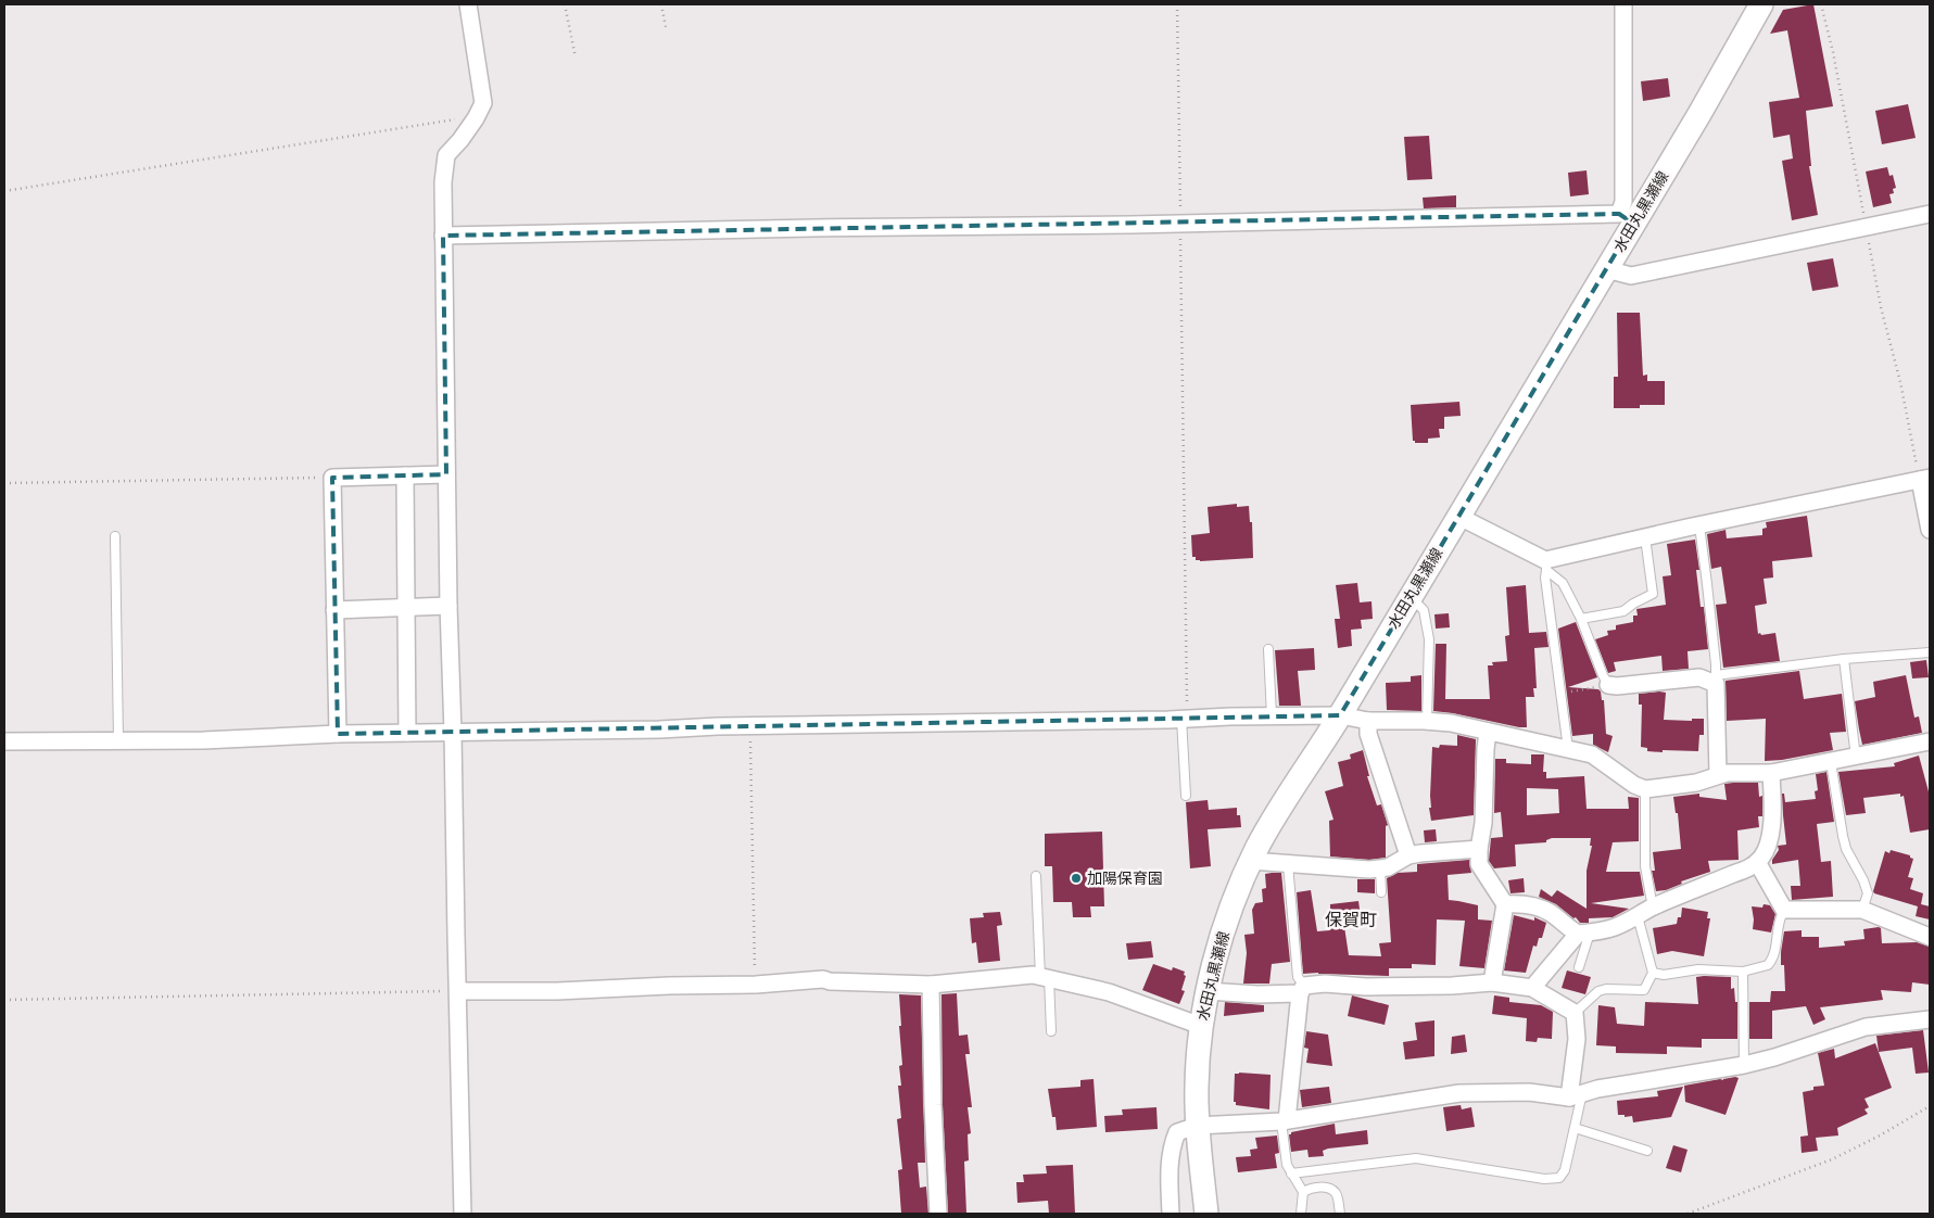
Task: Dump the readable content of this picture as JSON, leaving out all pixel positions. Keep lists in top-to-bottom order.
{
  "streets": {
    "main road": ["水田丸黒瀬線"]
  },
  "districts": ["保賀町"],
  "places": ["加陽保育園"]
}
